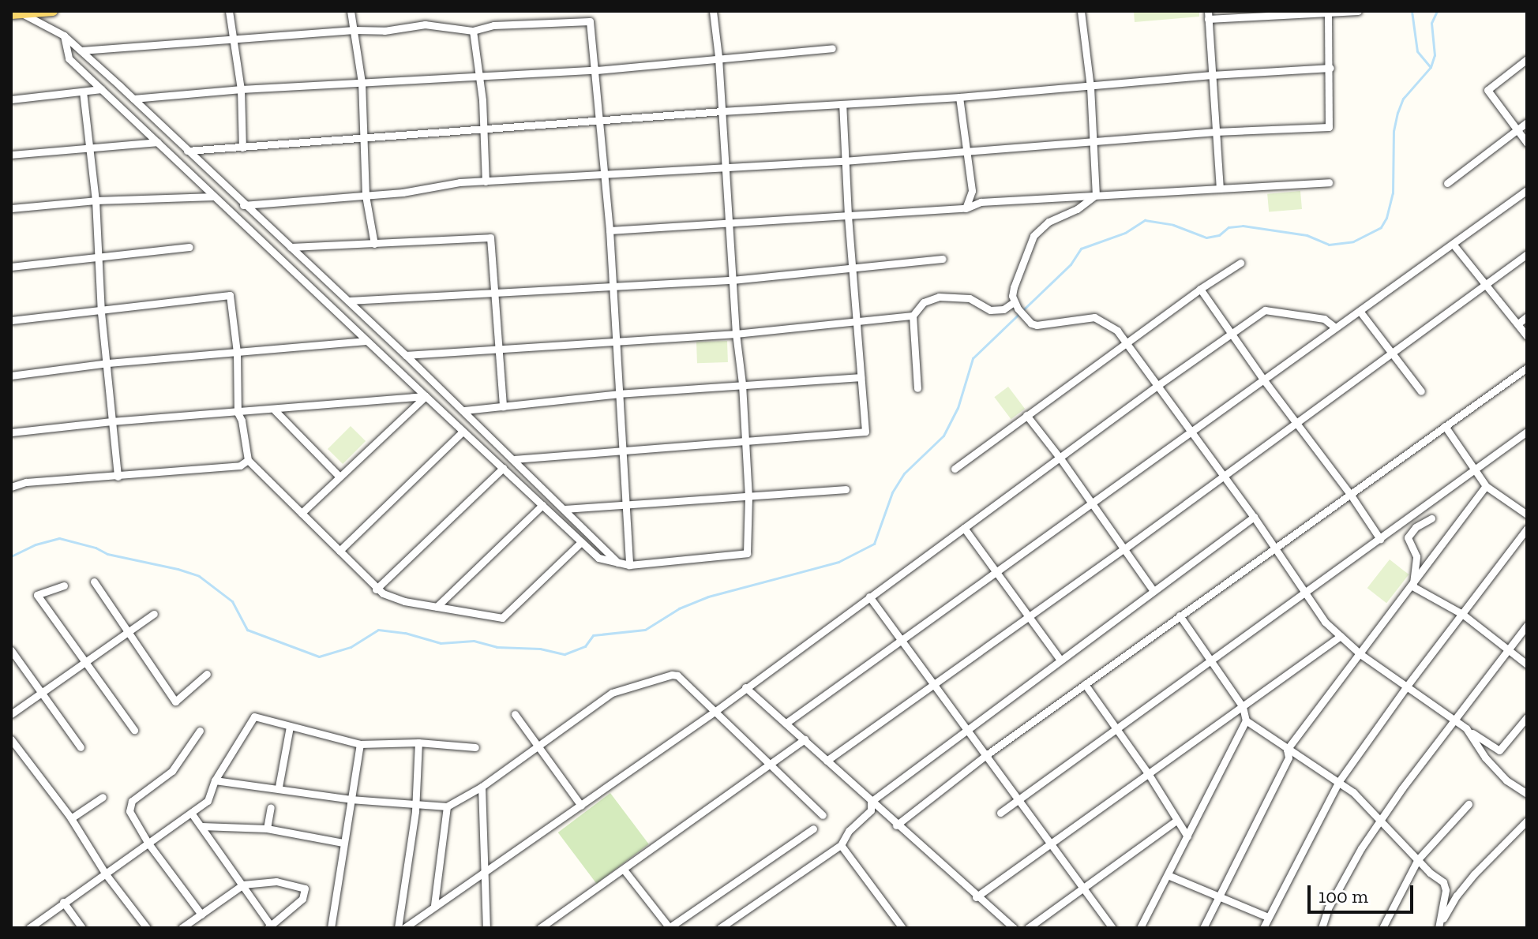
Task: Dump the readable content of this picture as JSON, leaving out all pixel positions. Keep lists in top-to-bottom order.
{
  "scale_bar": "100 m"
}
